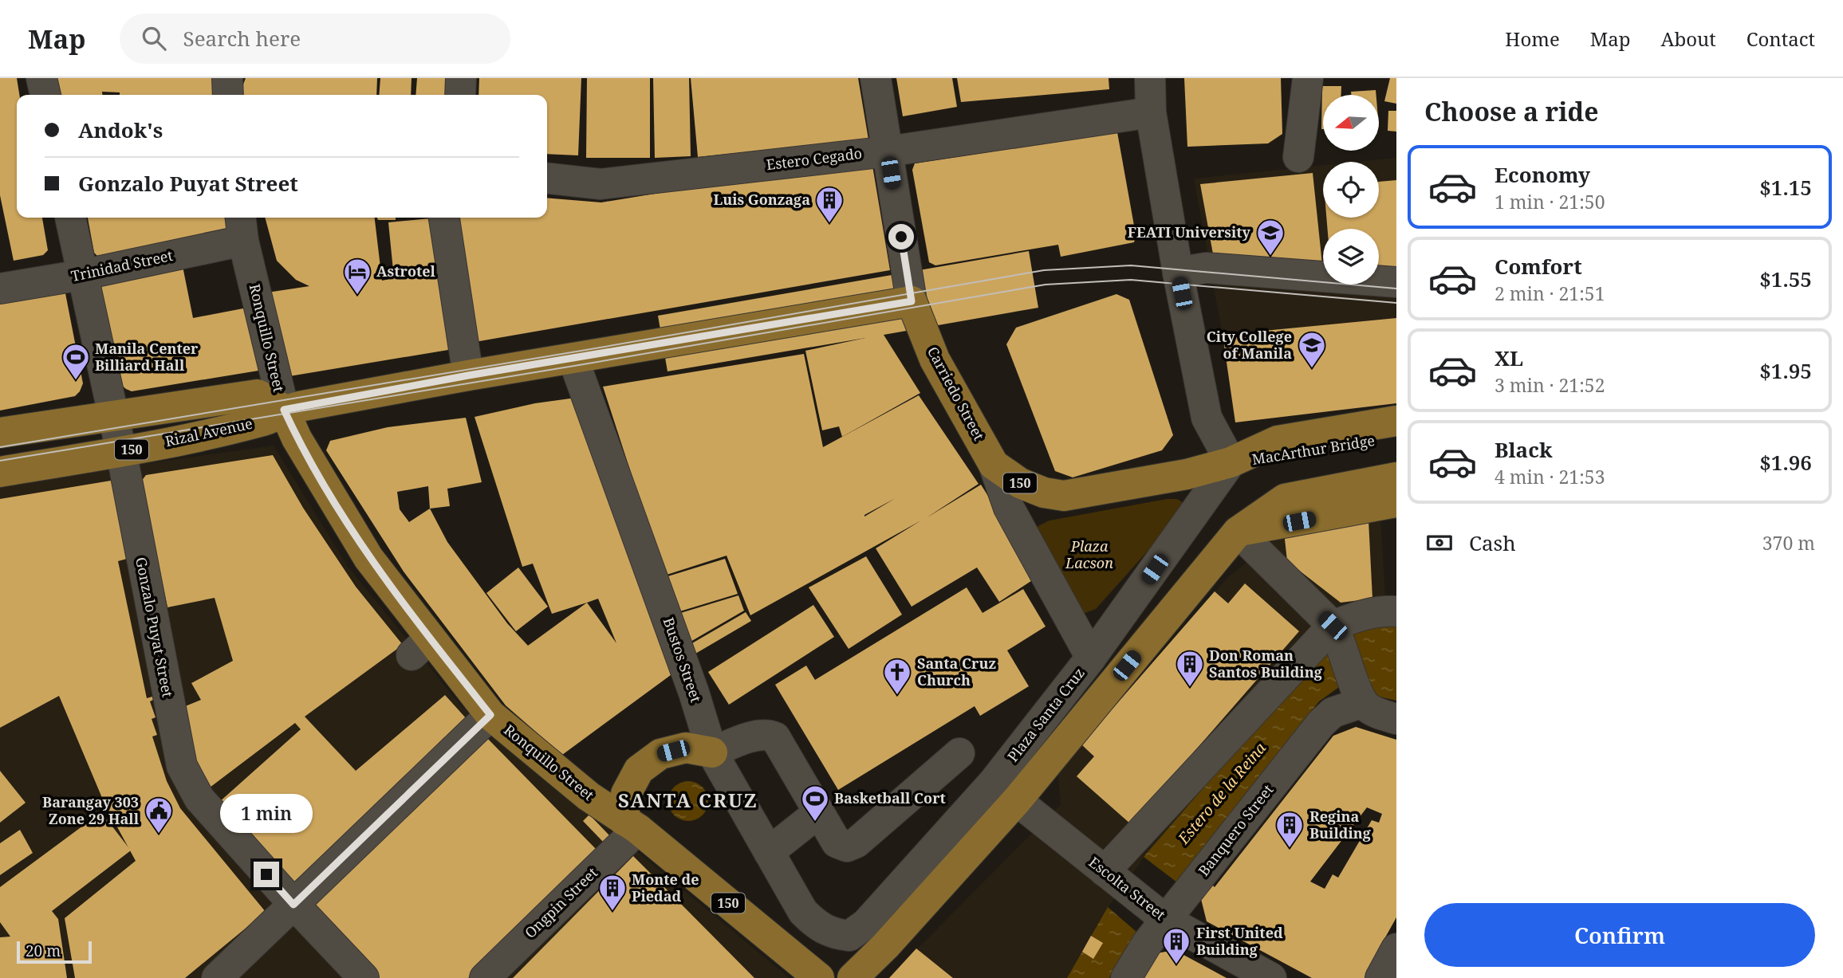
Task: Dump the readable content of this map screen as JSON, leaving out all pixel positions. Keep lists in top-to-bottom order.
{
  "streets": {
    "main road": [
      "Ronquillo Street",
      "Carriedo Street",
      "Rizal Avenue",
      "150",
      "MacArthur Bridge",
      "Plaza Santa Cruz"
    ],
    "street": [
      "Estero Cegado",
      "Trinidad Street",
      "Gonzalo Puyat Street",
      "Bustos Street",
      "Banquero Street",
      "Escolta Street",
      "Ongpin Street"
    ]
  },
  "crossings": [
    ["Estero Cegado", "Carriedo Street"],
    ["Trinidad Street", "Ronquillo Street"],
    ["Trinidad Street", "Gonzalo Puyat Street"],
    ["Ronquillo Street", "Rizal Avenue"],
    ["Ronquillo Street", "Ongpin Street"],
    ["Carriedo Street", "Rizal Avenue"],
    ["Carriedo Street", "MacArthur Bridge"],
    ["Carriedo Street", "Plaza Santa Cruz"],
    ["Rizal Avenue", "Gonzalo Puyat Street"],
    ["Rizal Avenue", "Bustos Street"],
    ["MacArthur Bridge", "Plaza Santa Cruz"],
    ["Bustos Street", "Plaza Santa Cruz"],
    ["Plaza Santa Cruz", "Escolta Street"],
    ["Banquero Street", "Escolta Street"]
  ],
  "districts": ["SANTA CRUZ"],
  "water": ["Estero de la Reina"],
  "parks": ["Plaza Lacson"],
  "places": {
    "building": [
      "Luis Gonzaga",
      "Don Roman Santos Building",
      "Regina Building",
      "Monte de Piedad",
      "First United Building"
    ],
    "school or university": ["FEATI University", "City College of Manila"],
    "hotel": ["Astrotel"],
    "sports": ["Manila Center Billiard Hall", "Basketball Cort"],
    "church": ["Santa Cruz Church"],
    "public building": ["Barangay 303 Zone 29 Hall"]
  },
  "scale_bar": "20 m",
  "north": "left",
  "page": {
    "header": "Map",
    "search": "Search here",
    "nav": [
      "Home",
      "Map",
      "About",
      "Contact"
    ],
    "heading": "Choose a ride",
    "banner": ["Andok's", "Gonzalo Puyat Street"],
    "list": [
      {
        "name": "Economy",
        "note": "1 min · 21:50",
        "value": "$1.15"
      },
      {
        "name": "Comfort",
        "note": "2 min · 21:51",
        "value": "$1.55"
      },
      {
        "name": "XL",
        "note": "3 min · 21:52",
        "value": "$1.95"
      },
      {
        "name": "Black",
        "note": "4 min · 21:53",
        "value": "$1.96"
      }
    ],
    "pay": ["Cash", "370 m"],
    "bubble": "1 min",
    "buttons": "Confirm",
    "scale": "20 m"
  }
}
